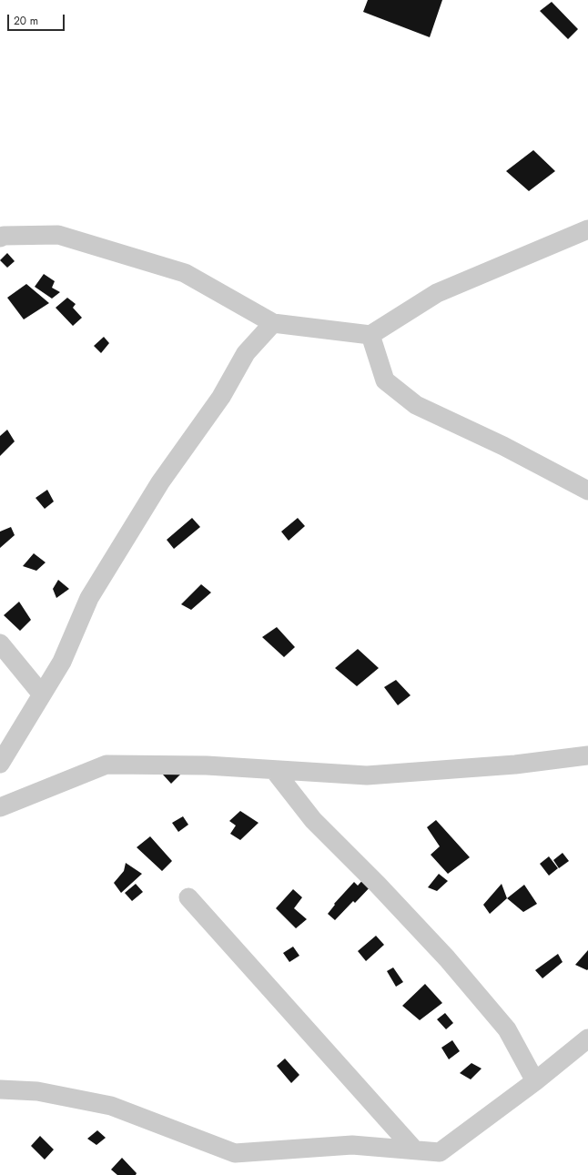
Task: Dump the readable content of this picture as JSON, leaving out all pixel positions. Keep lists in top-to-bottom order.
{
  "scale_bar": "20 m"
}
